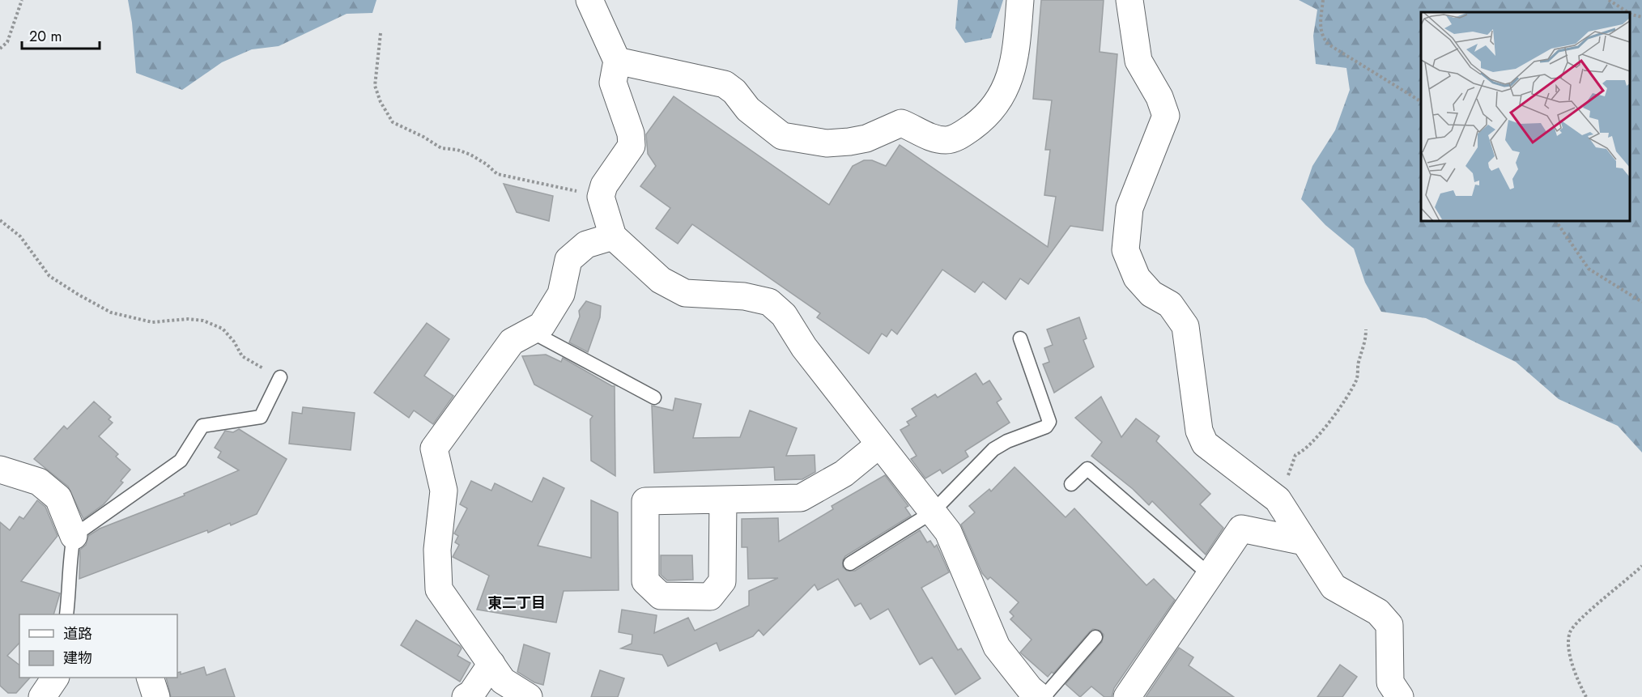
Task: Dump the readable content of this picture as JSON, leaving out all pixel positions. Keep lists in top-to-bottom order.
{
  "districts": ["東二丁目"],
  "legend": ["道路", "建物"],
  "scale_bar": "20 m"
}
